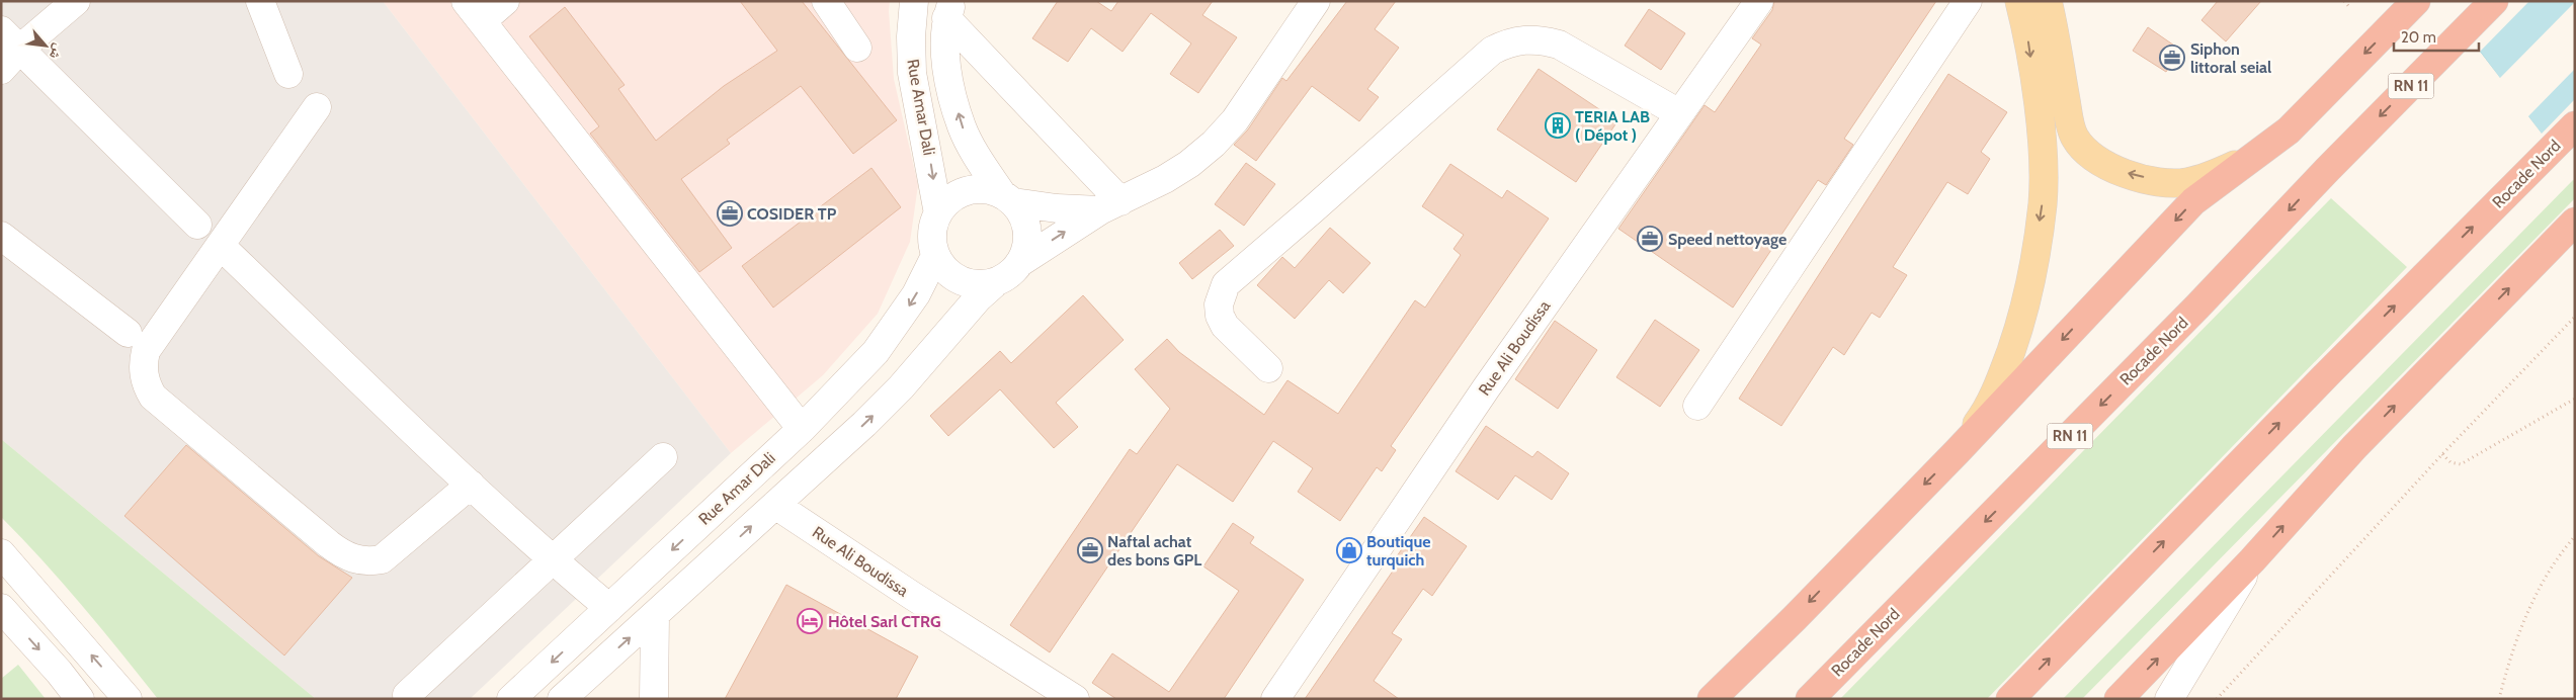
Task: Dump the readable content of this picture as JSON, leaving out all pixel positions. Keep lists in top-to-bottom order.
{
  "streets": {
    "highway": ["RN 11", "Rocade Nord"],
    "street": ["Rue Amar Dali", "Rue Ali Boudissa"]
  },
  "places": {
    "office": [
      "Siphon littoral seial",
      "COSIDER TP",
      "Speed nettoyage",
      "Naftal achat des bons GPL"
    ],
    "building": ["TERIA LAB ( Dépot )"],
    "shop": ["Boutique turquich"],
    "hotel": ["Hôtel Sarl CTRG"]
  },
  "scale_bar": "20 m",
  "north": "bottom right"
}
